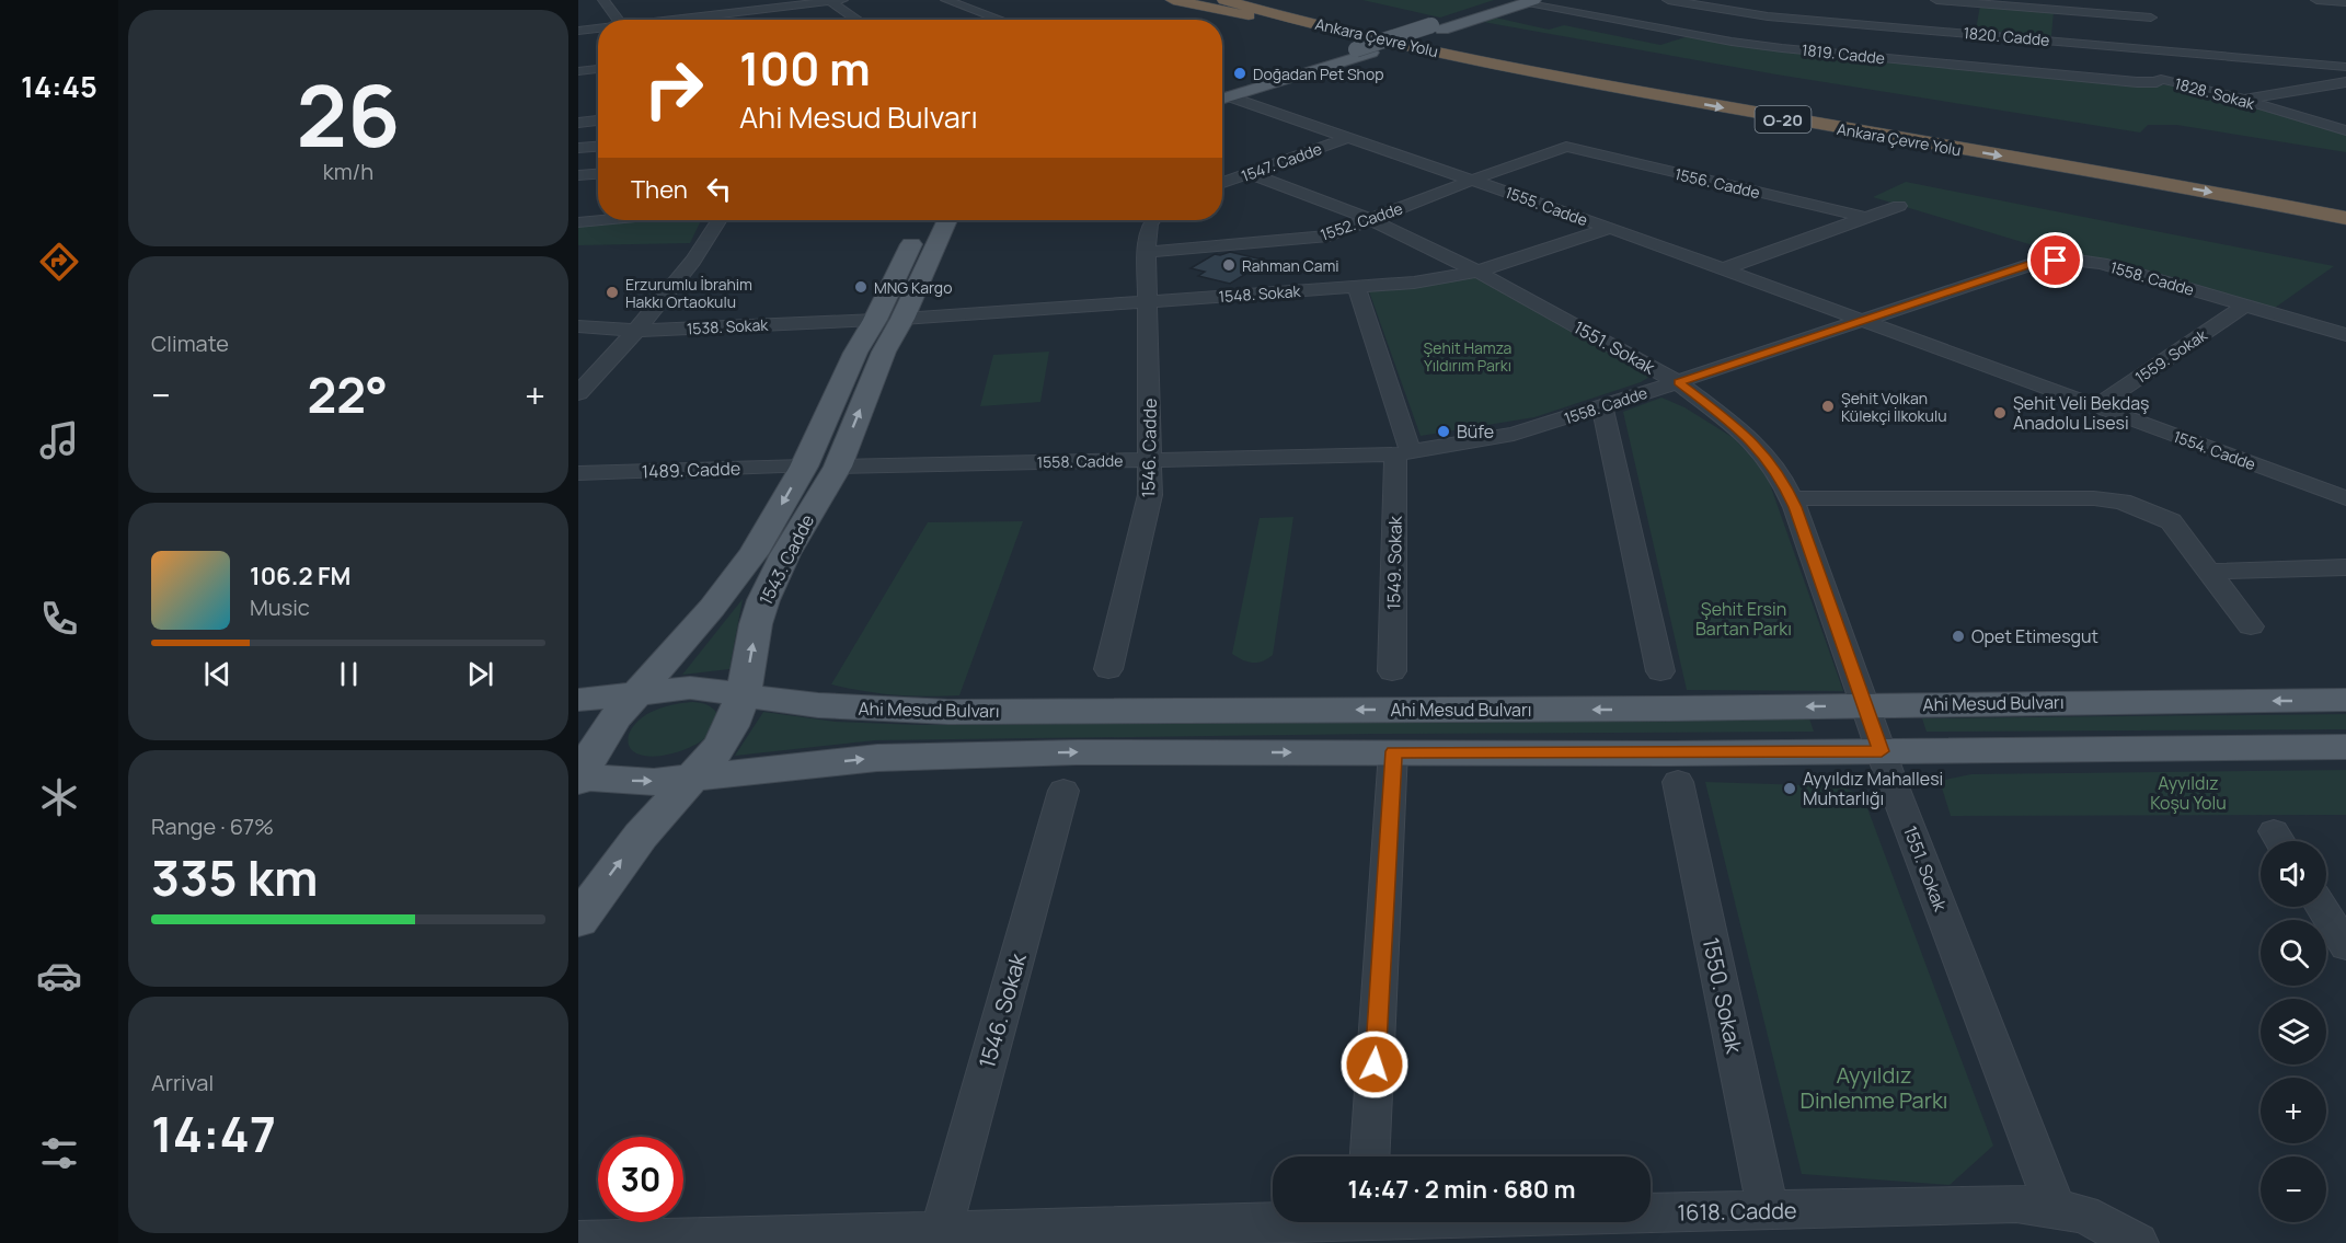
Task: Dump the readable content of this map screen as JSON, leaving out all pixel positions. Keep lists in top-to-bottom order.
{
  "streets": {
    "highway": ["Ankara Çevre Yolu", "O-20"],
    "main road": ["1543. Cadde", "Ahi Mesud Bulvarı"],
    "street": [
      "1820. Cadde",
      "1819. Cadde",
      "1828. Sokak",
      "1547. Cadde",
      "1556. Cadde",
      "1555. Cadde",
      "1552. Cadde",
      "1558. Cadde",
      "1548. Sokak",
      "1538. Sokak",
      "1551. Sokak",
      "1559. Sokak",
      "1546. Cadde",
      "1554. Cadde",
      "1489. Cadde",
      "1549. Sokak",
      "1550. Sokak",
      "1546. Sokak",
      "1618. Cadde"
    ]
  },
  "crossings": [
    ["1820. Cadde", "1819. Cadde"],
    ["1820. Cadde", "1828. Sokak"],
    ["1819. Cadde", "1828. Sokak"],
    ["1547. Cadde", "1555. Cadde"],
    ["1547. Cadde", "1551. Sokak"],
    ["1556. Cadde", "1552. Cadde"],
    ["1555. Cadde", "1552. Cadde"],
    ["1555. Cadde", "1558. Cadde"],
    ["1555. Cadde", "1548. Sokak"],
    ["1555. Cadde", "1554. Cadde"],
    ["1552. Cadde", "1551. Sokak"],
    ["1558. Cadde", "1551. Sokak"],
    ["1558. Cadde", "1559. Sokak"],
    ["1558. Cadde", "1546. Cadde"],
    ["1558. Cadde", "1554. Cadde"],
    ["1558. Cadde", "1543. Cadde"],
    ["1558. Cadde", "1549. Sokak"],
    ["1548. Sokak", "1538. Sokak"],
    ["1548. Sokak", "1551. Sokak"],
    ["1548. Sokak", "1546. Cadde"],
    ["1548. Sokak", "1543. Cadde"],
    ["1548. Sokak", "1549. Sokak"],
    ["1538. Sokak", "1543. Cadde"],
    ["1551. Sokak", "Ahi Mesud Bulvarı"],
    ["1551. Sokak", "1618. Cadde"],
    ["1559. Sokak", "1554. Cadde"],
    ["1489. Cadde", "1543. Cadde"],
    ["1543. Cadde", "Ahi Mesud Bulvarı"],
    ["1550. Sokak", "1618. Cadde"],
    ["1546. Sokak", "1618. Cadde"]
  ],
  "parks": [
    "Şehit Hamza Yıldırım Parkı",
    "Şehit Ersin Bartan Parkı",
    "Ayyıldız Koşu Yolu",
    "Ayyıldız Dinlenme Parkı"
  ],
  "places": [
    "Doğadan Pet Shop",
    "Rahman Cami",
    "MNG Kargo",
    "Erzurumlu İbrahim Hakkı Ortaokulu",
    "Şehit Volkan Külekçi İlkokulu",
    "Şehit Veli Bekdaş Anadolu Lisesi",
    "Büfe",
    "Opet Etimesgut",
    "Ayyıldız Mahallesi Muhtarlığı"
  ],
  "page": {
    "tabs": "14:45",
    "tile": [
      ["26", "km/h"],
      "Climate",
      ["Range · 67%", "335 km"],
      ["Arrival", "14:47"]
    ],
    "turn": ["100 m", "Ahi Mesud Bulvarı"],
    "then": "Then",
    "heat": ["−", "22°", "+"],
    "song": ["106.2 FM", "Music"],
    "map_buttons": ["+", "−"],
    "limit": "30",
    "trip": "14:47 · 2 min · 680 m"
  }
}
